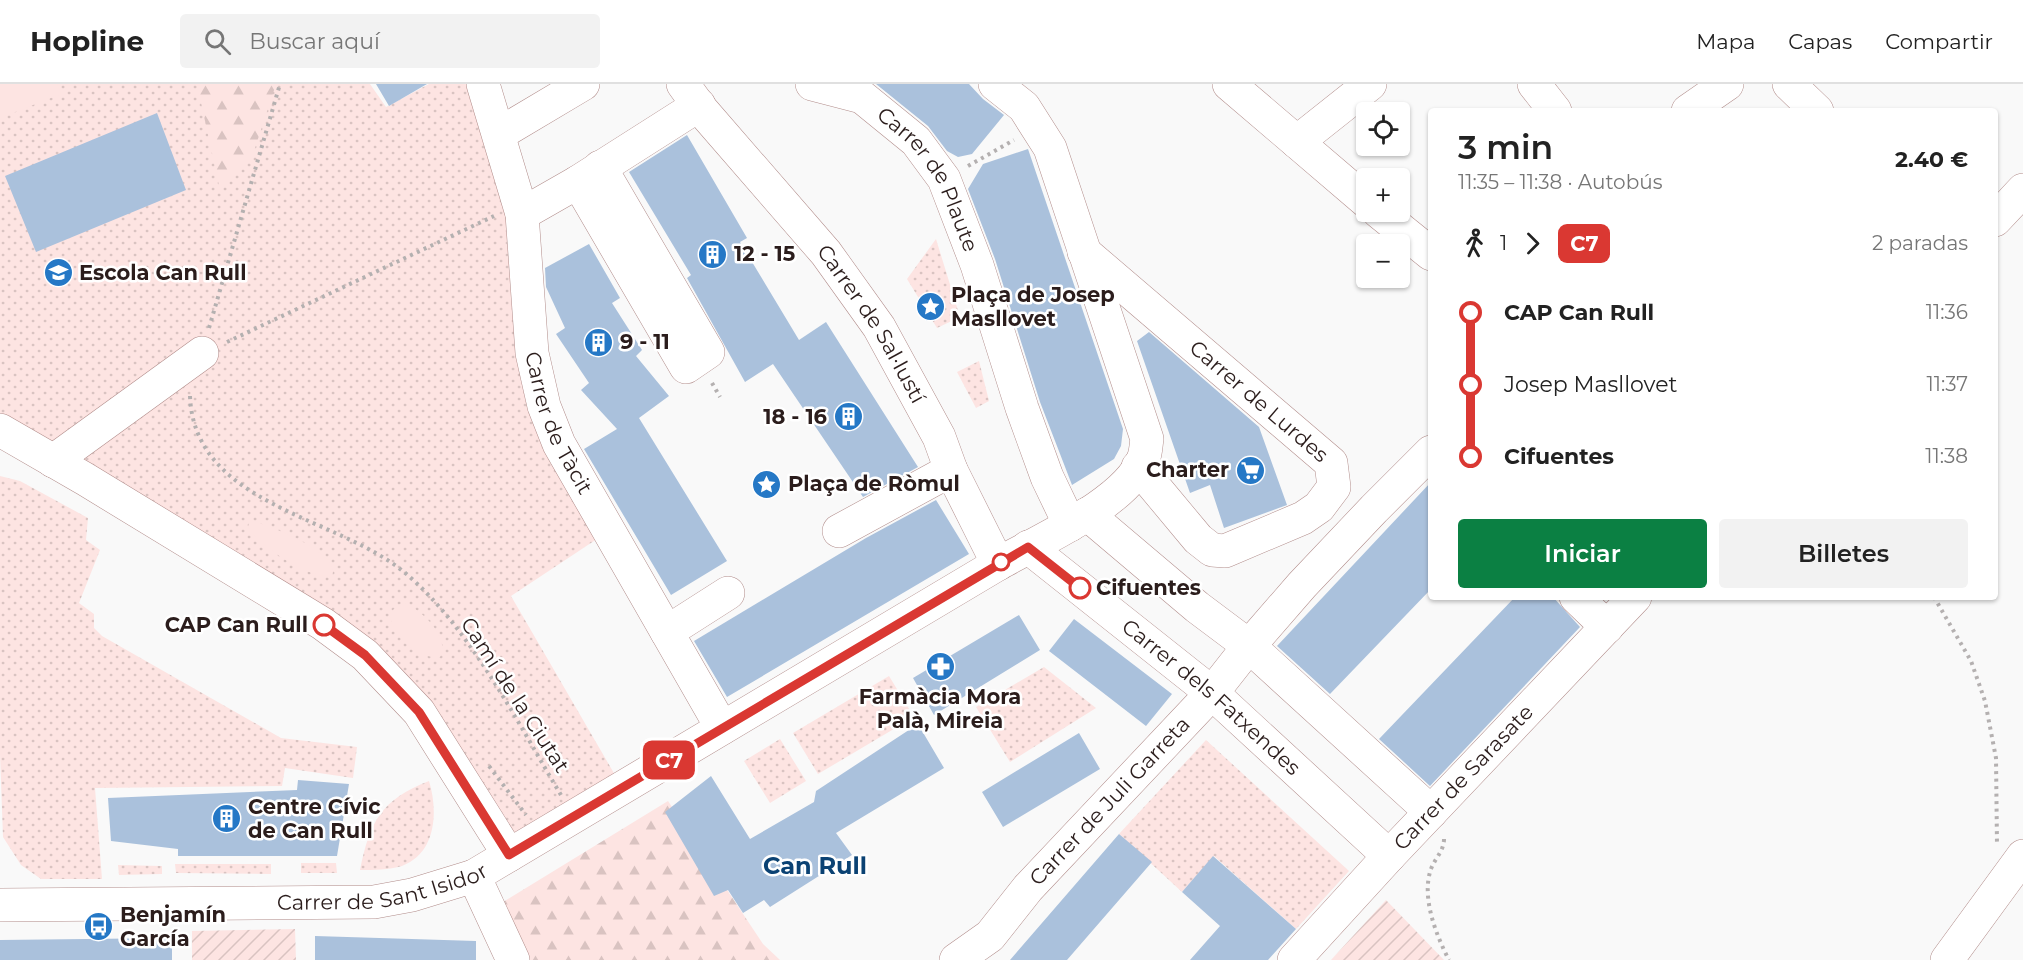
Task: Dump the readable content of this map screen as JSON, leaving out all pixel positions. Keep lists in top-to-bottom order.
{
  "streets": {
    "street": [
      "Carrer de Plaute",
      "Carrer de Sal·lustí",
      "Carrer de Lurdes",
      "Carrer de Tàcit",
      "Carrer dels Fatxendes",
      "Carrer de Sarasate",
      "Carrer de Juli Garreta",
      "Carrer de Sant Isidor"
    ],
    "path": ["Camí de la Ciutat"]
  },
  "crossings": [
    ["Carrer de Plaute", "Carrer de Sant Isidor"],
    ["Carrer de Sal·lustí", "Carrer de Sant Isidor"],
    ["Carrer de Lurdes", "Carrer de Sant Isidor"],
    ["Carrer de Tàcit", "Carrer de Sant Isidor"],
    ["Camí de la Ciutat", "Carrer de Sant Isidor"],
    ["Carrer dels Fatxendes", "Carrer de Sarasate"],
    ["Carrer dels Fatxendes", "Carrer de Juli Garreta"],
    ["Carrer dels Fatxendes", "Carrer de Sant Isidor"]
  ],
  "districts": ["Can Rull"],
  "places": {
    "building": [
      "12 - 15",
      "9 - 11",
      "18 - 16",
      "Centre Cívic de Can Rull"
    ],
    "school or university": ["Escola Can Rull"],
    "place": ["Plaça de Josep Masllovet", "Plaça de Ròmul"],
    "supermarket": ["Charter"],
    "other": ["Cifuentes", "CAP Can Rull"],
    "pharmacy": ["Farmàcia Mora Palà, Mireia"],
    "bus stop": ["Benjamín García"]
  },
  "lines": ["bus line C7"],
  "page": {
    "header": "Hopline",
    "search": "Buscar aquí",
    "nav": ["Mapa", "Capas", "Compartir"],
    "on_map": "C7",
    "map_buttons": ["+", "−"],
    "heading": ["3 min", "11:35 – 11:38 · Autobús", "2.40 €"],
    "legs": ["1", "C7", "2 paradas"],
    "list": [
      {
        "name": "CAP Can Rull",
        "value": "11:36"
      },
      {
        "name": "Josep Masllovet",
        "value": "11:37"
      },
      {
        "name": "Cifuentes",
        "value": "11:38"
      }
    ],
    "buttons": ["Iniciar", "Billetes"]
  }
}
